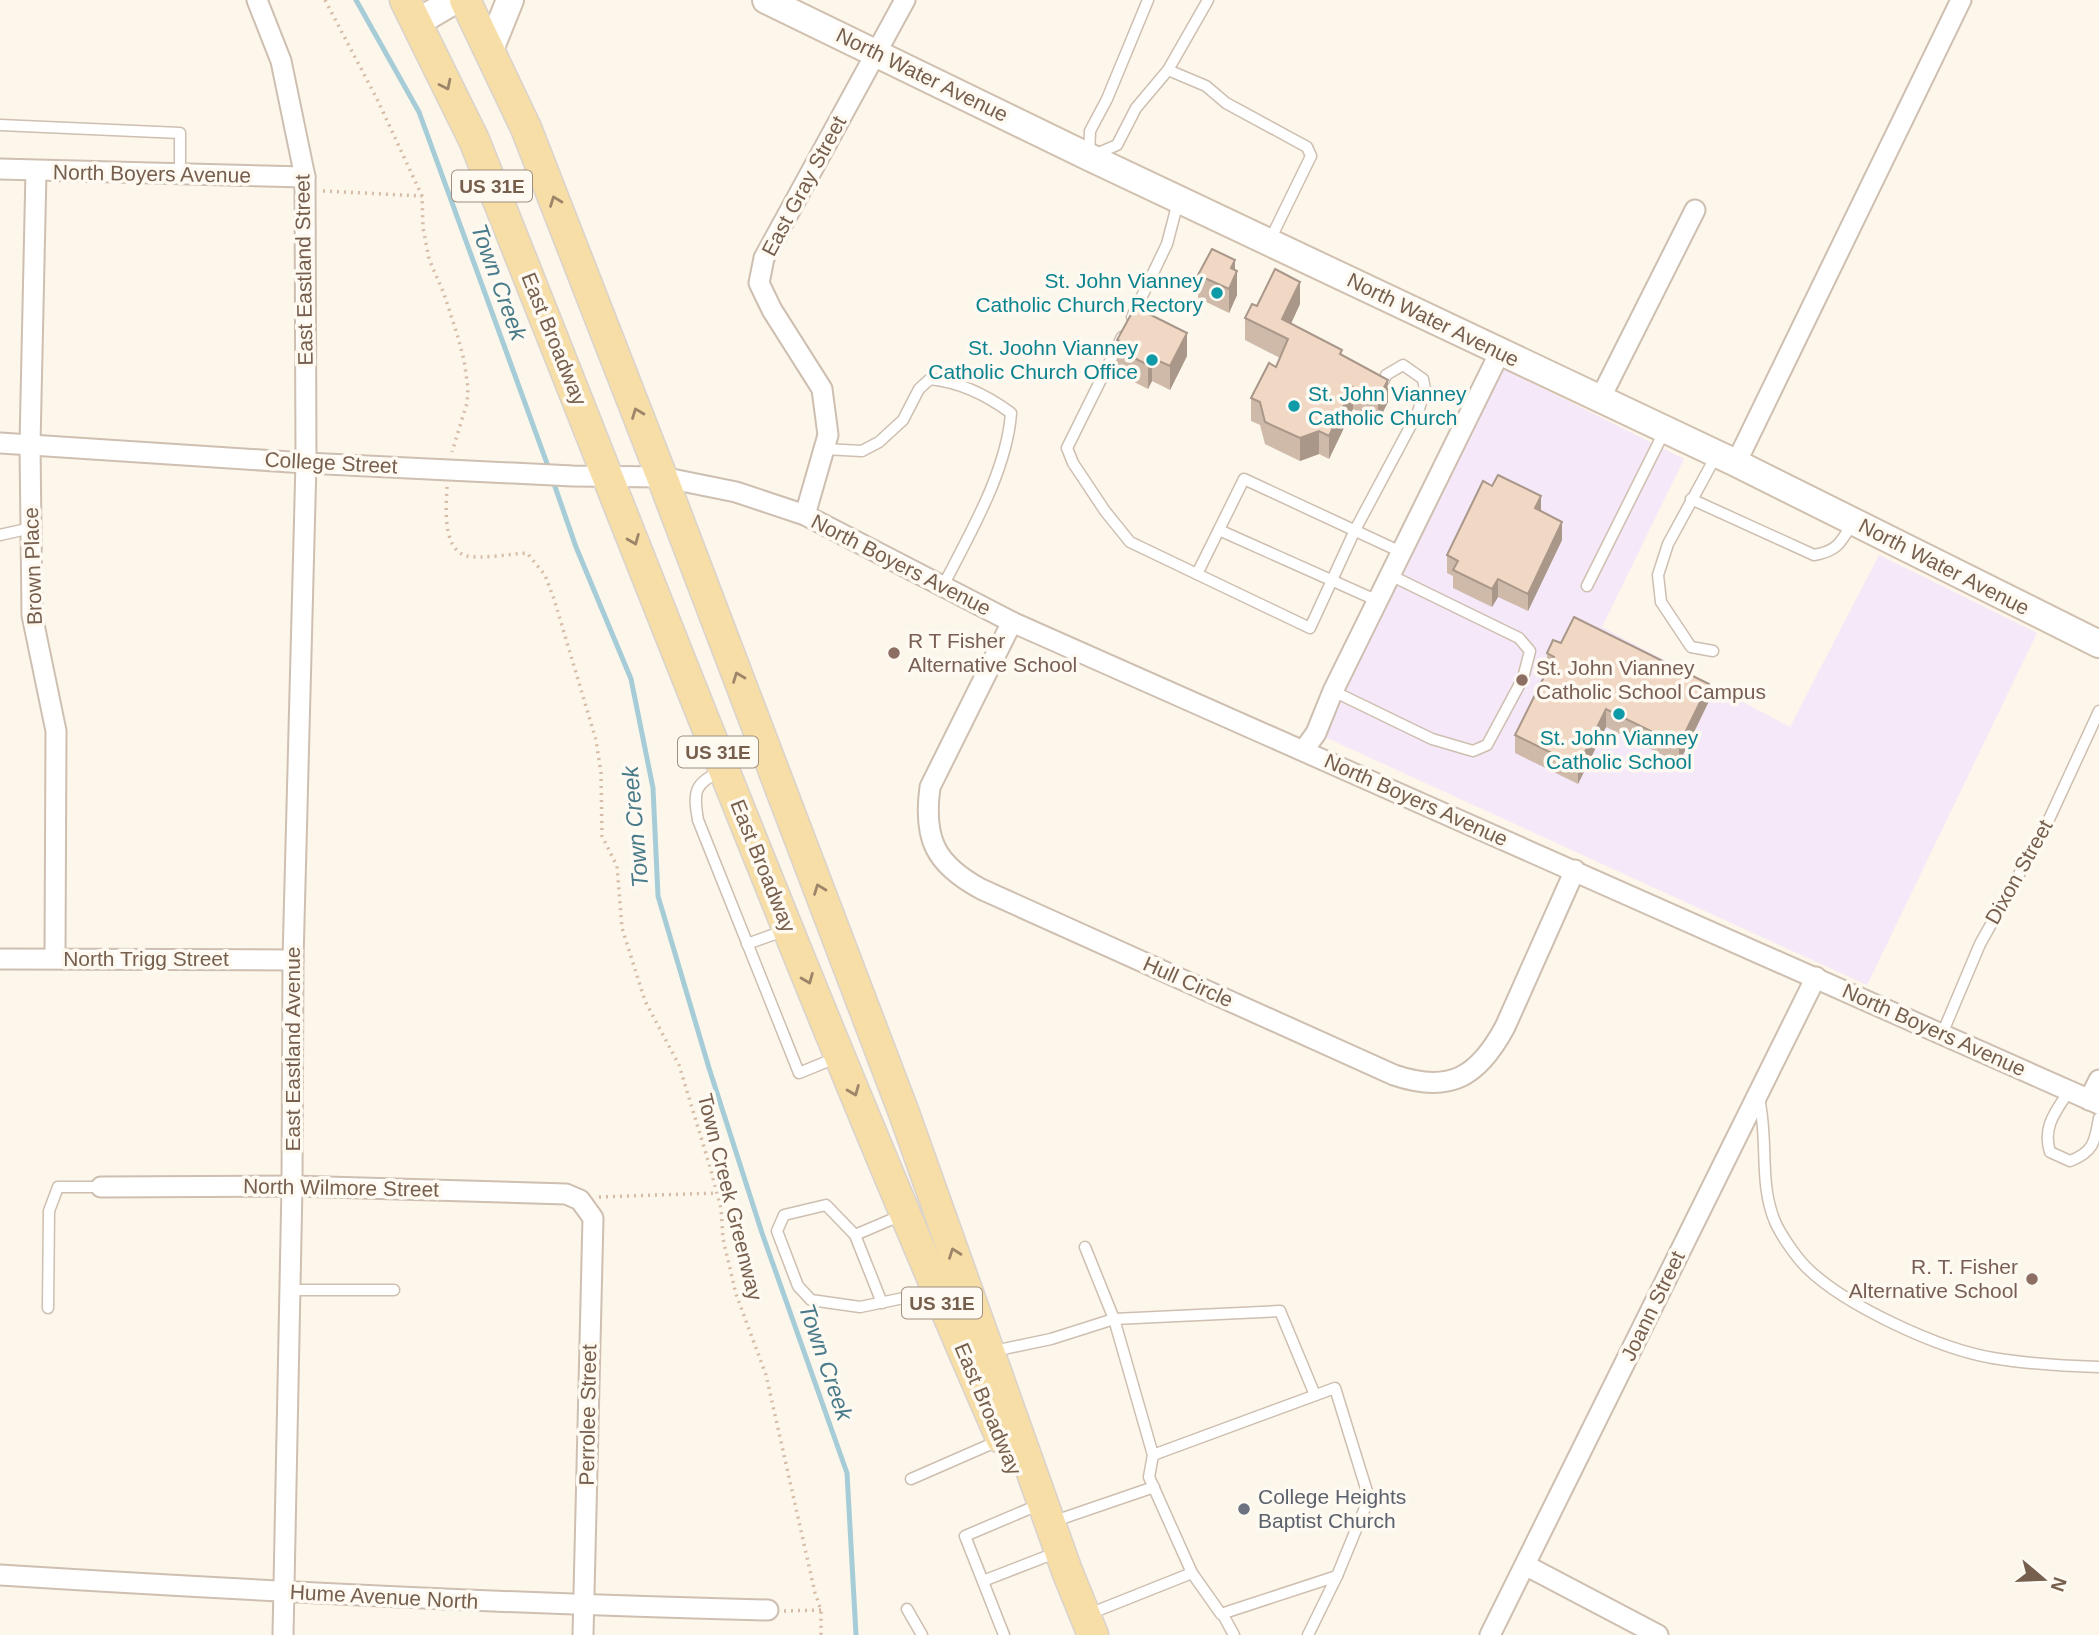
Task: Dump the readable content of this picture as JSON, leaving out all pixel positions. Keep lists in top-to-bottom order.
{
  "streets": {
    "main road": ["North Water Avenue", "US 31E", "East Broadway"],
    "street": [
      "North Boyers Avenue",
      "East Gray Street",
      "East Eastland Street",
      "College Street",
      "Brown Place",
      "North Trigg Street",
      "Hull Circle",
      "East Eastland Avenue",
      "North Wilmore Street",
      "Joann Street",
      "Perrolee Street",
      "Hume Avenue North"
    ],
    "lane": ["Dixon Street"],
    "path": ["Town Creek Greenway"]
  },
  "crossings": [
    ["North Water Avenue", "East Gray Street"],
    ["North Boyers Avenue", "East Gray Street"],
    ["North Boyers Avenue", "East Eastland Street"],
    ["North Boyers Avenue", "East Broadway"],
    ["North Boyers Avenue", "College Street"],
    ["North Boyers Avenue", "Brown Place"],
    ["North Boyers Avenue", "Dixon Street"],
    ["North Boyers Avenue", "Hull Circle"],
    ["North Boyers Avenue", "Joann Street"],
    ["East Eastland Street", "College Street"],
    ["East Eastland Street", "East Eastland Avenue"],
    ["East Broadway", "College Street"],
    ["College Street", "Brown Place"],
    ["College Street", "East Eastland Avenue"],
    ["College Street", "Town Creek Greenway"],
    ["Brown Place", "North Trigg Street"],
    ["North Trigg Street", "East Eastland Avenue"],
    ["East Eastland Avenue", "North Wilmore Street"],
    ["East Eastland Avenue", "Hume Avenue North"],
    ["North Wilmore Street", "Perrolee Street"],
    ["Perrolee Street", "Hume Avenue North"]
  ],
  "water": ["Town Creek"],
  "places": [
    "St. John Vianney Catholic Church Rectory",
    "St. Joohn Vianney Catholic Church Office",
    "St. John Vianney Catholic Church",
    "R T Fisher Alternative School",
    "St. John Vianney Catholic School Campus",
    "St. John Vianney Catholic School",
    "R. T. Fisher Alternative School",
    "College Heights Baptist Church"
  ],
  "north": "right"
}
